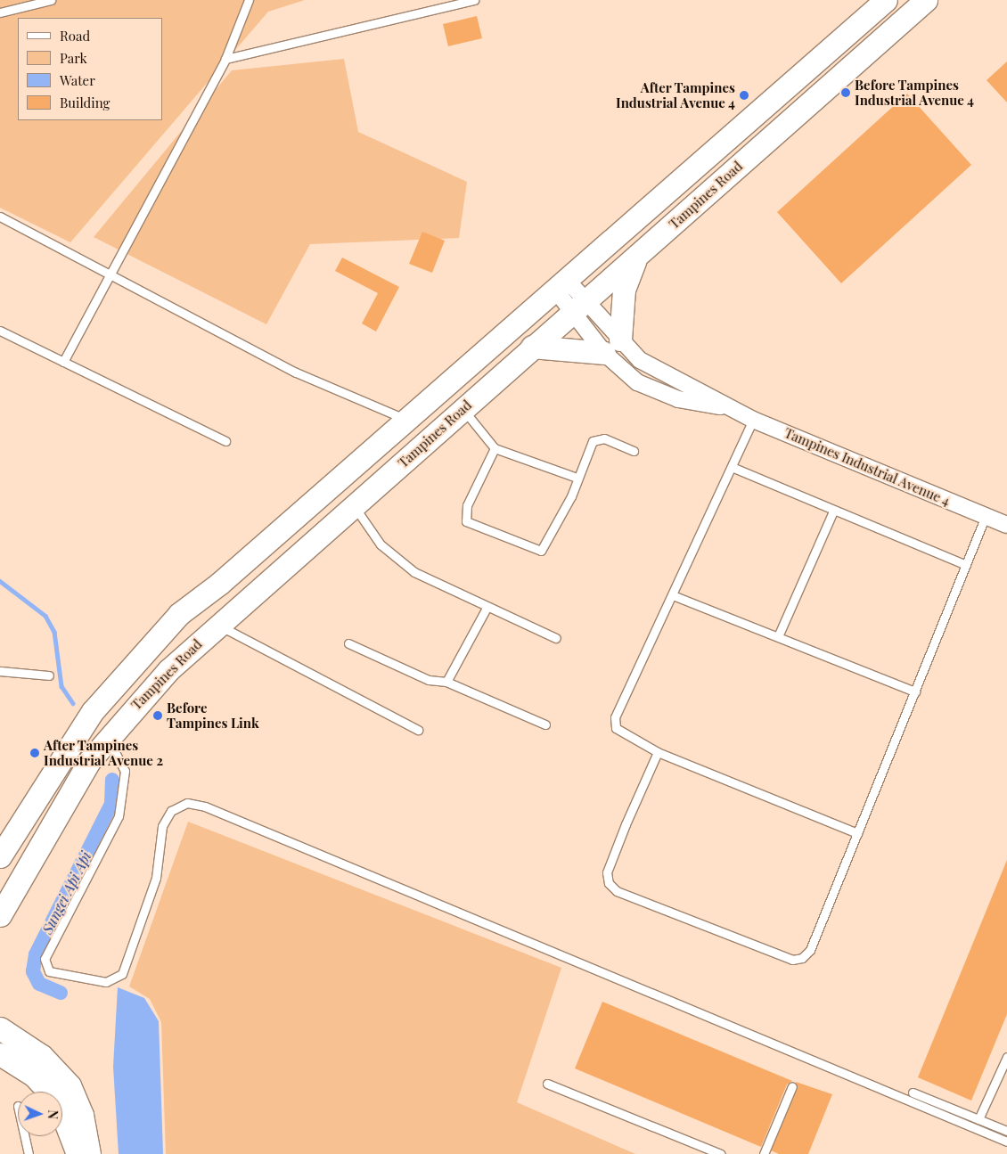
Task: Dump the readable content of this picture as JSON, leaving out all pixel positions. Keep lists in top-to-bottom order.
{
  "streets": {
    "main road": ["Tampines Road"],
    "street": ["Tampines Industrial Avenue 4"]
  },
  "crossings": [
    ["Tampines Road", "Tampines Industrial Avenue 4"]
  ],
  "water": ["Sungei Api Api"],
  "places": [
    "Before Tampines Industrial Avenue 4",
    "After Tampines Industrial Avenue 4",
    "Before Tampines Link",
    "After Tampines Industrial Avenue 2"
  ],
  "legend": [
    "Road",
    "Park",
    "Water",
    "Building"
  ],
  "north": "right"
}
